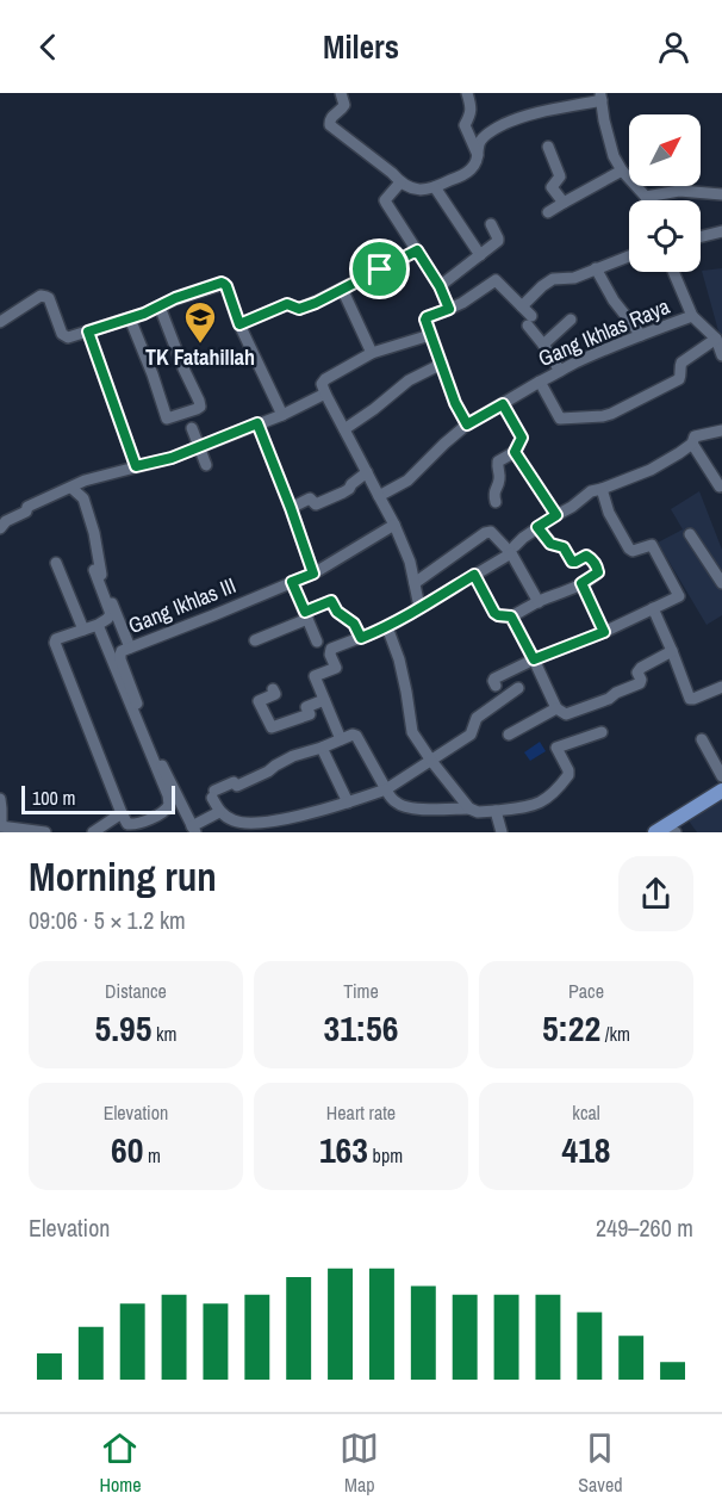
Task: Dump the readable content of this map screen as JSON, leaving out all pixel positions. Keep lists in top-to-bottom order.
{
  "streets": {
    "street": ["Gang Ikhlas Raya", "Gang Ikhlas III"]
  },
  "places": {
    "school or university": ["TK Fatahillah"]
  },
  "scale_bar": "100 m",
  "north": "top right",
  "page": {
    "header": "Milers",
    "scale": "100 m",
    "heading": ["Morning run", "09:06 · 5 × 1.2 km"],
    "stats": [
      ["Distance", "5.95 km"],
      ["Time", "31:56"],
      ["Pace", "5:22 /km"],
      ["Elevation", "60 m"],
      ["Heart rate", "163 bpm"],
      ["kcal", "418"]
    ],
    "chart": ["Elevation", "249–260 m"],
    "tabs": ["Home", "Map", "Saved"]
  }
}
